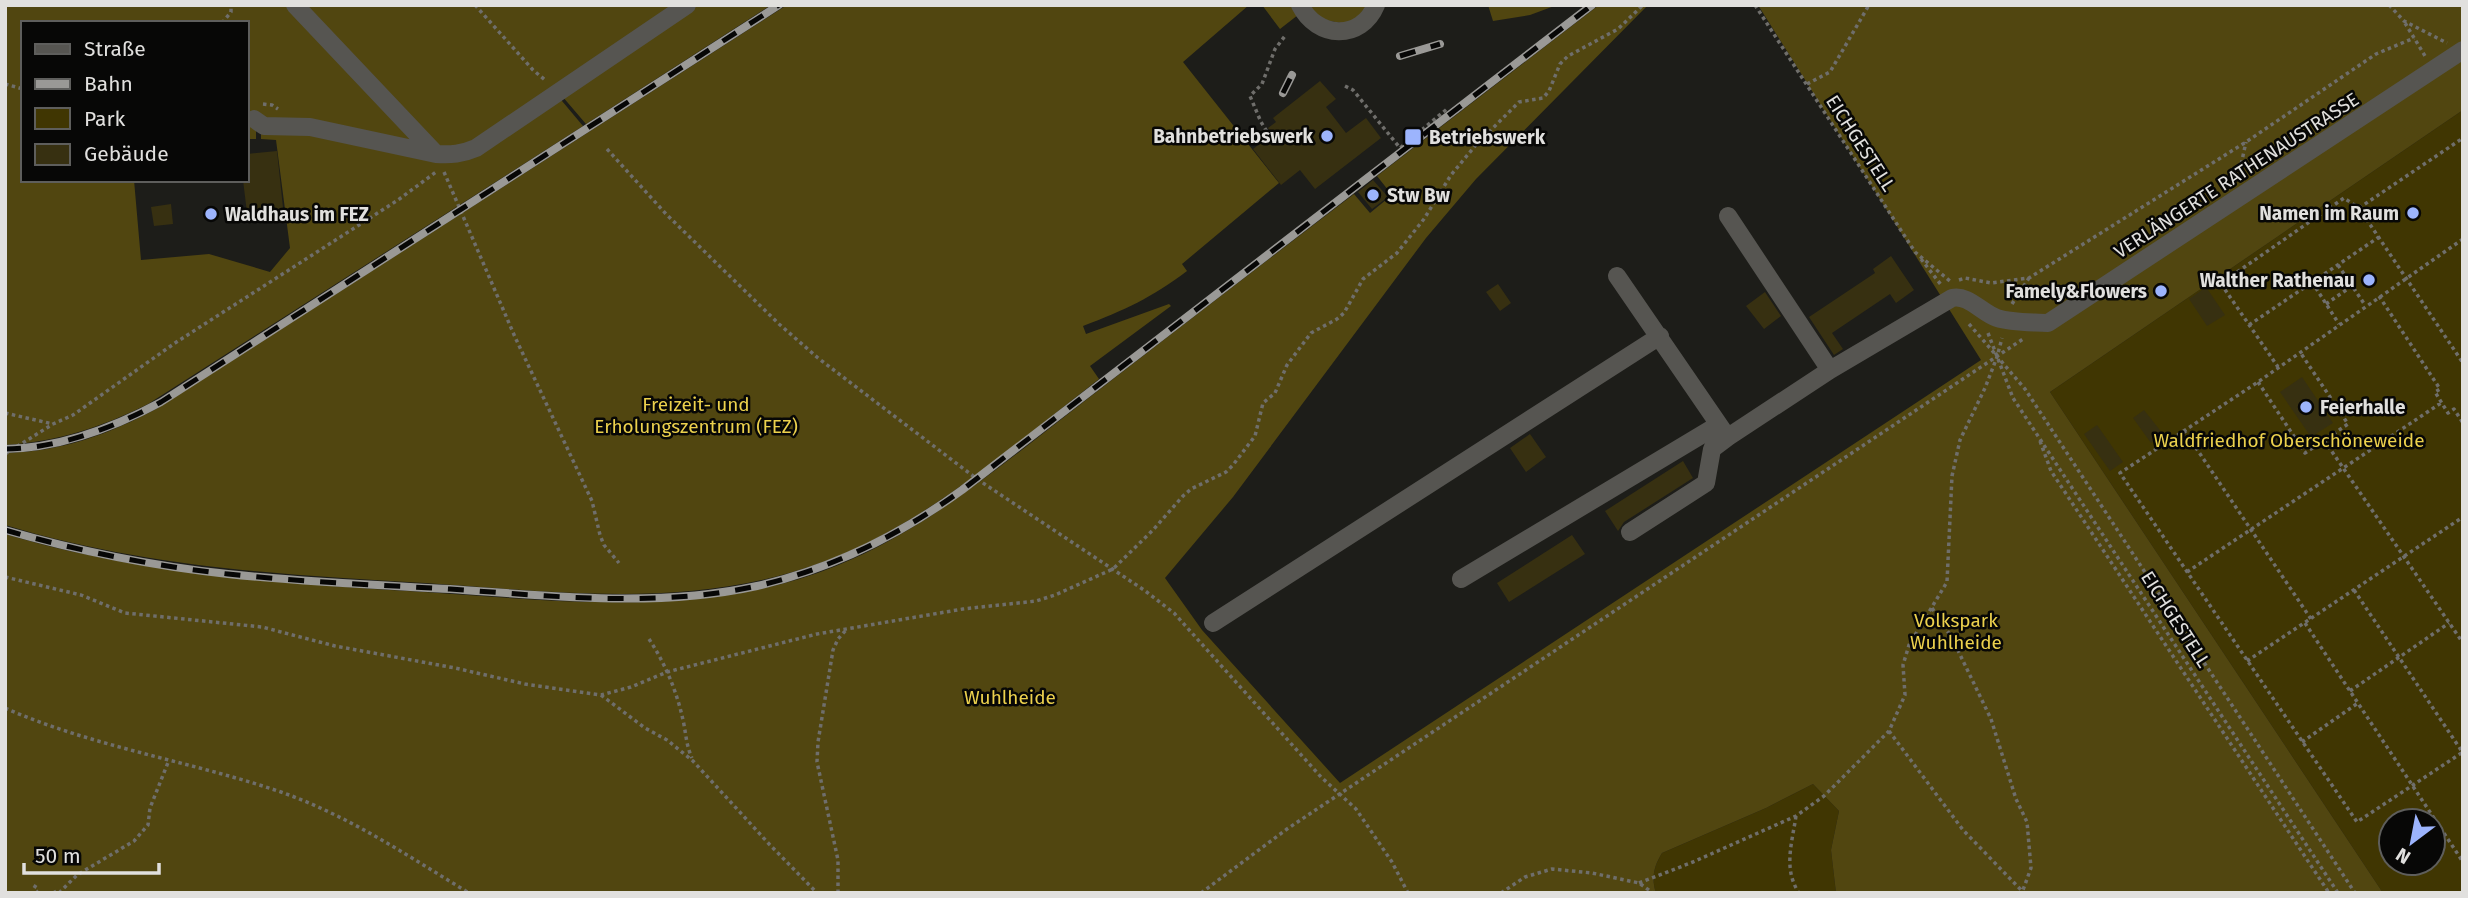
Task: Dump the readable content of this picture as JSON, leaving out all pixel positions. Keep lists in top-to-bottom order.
{
  "streets": {
    "lane": ["VERLÄNGERTE RATHENAUSTRASSE"],
    "path": ["EICHGESTELL"]
  },
  "parks": [
    "Freizeit- und Erholungszentrum (FEZ)",
    "Waldfriedhof Oberschöneweide",
    "Volkspark Wuhlheide",
    "Wuhlheide"
  ],
  "places": {
    "other": [
      "Bahnbetriebswerk",
      "Stw Bw",
      "Namen im Raum",
      "Waldhaus im FEZ",
      "Walther Rathenau",
      "Famely&Flowers",
      "Feierhalle"
    ],
    "transit": ["Betriebswerk"]
  },
  "legend": [
    "Straße",
    "Bahn",
    "Park",
    "Gebäude"
  ],
  "scale_bar": "50 m",
  "north": "bottom left"
}
